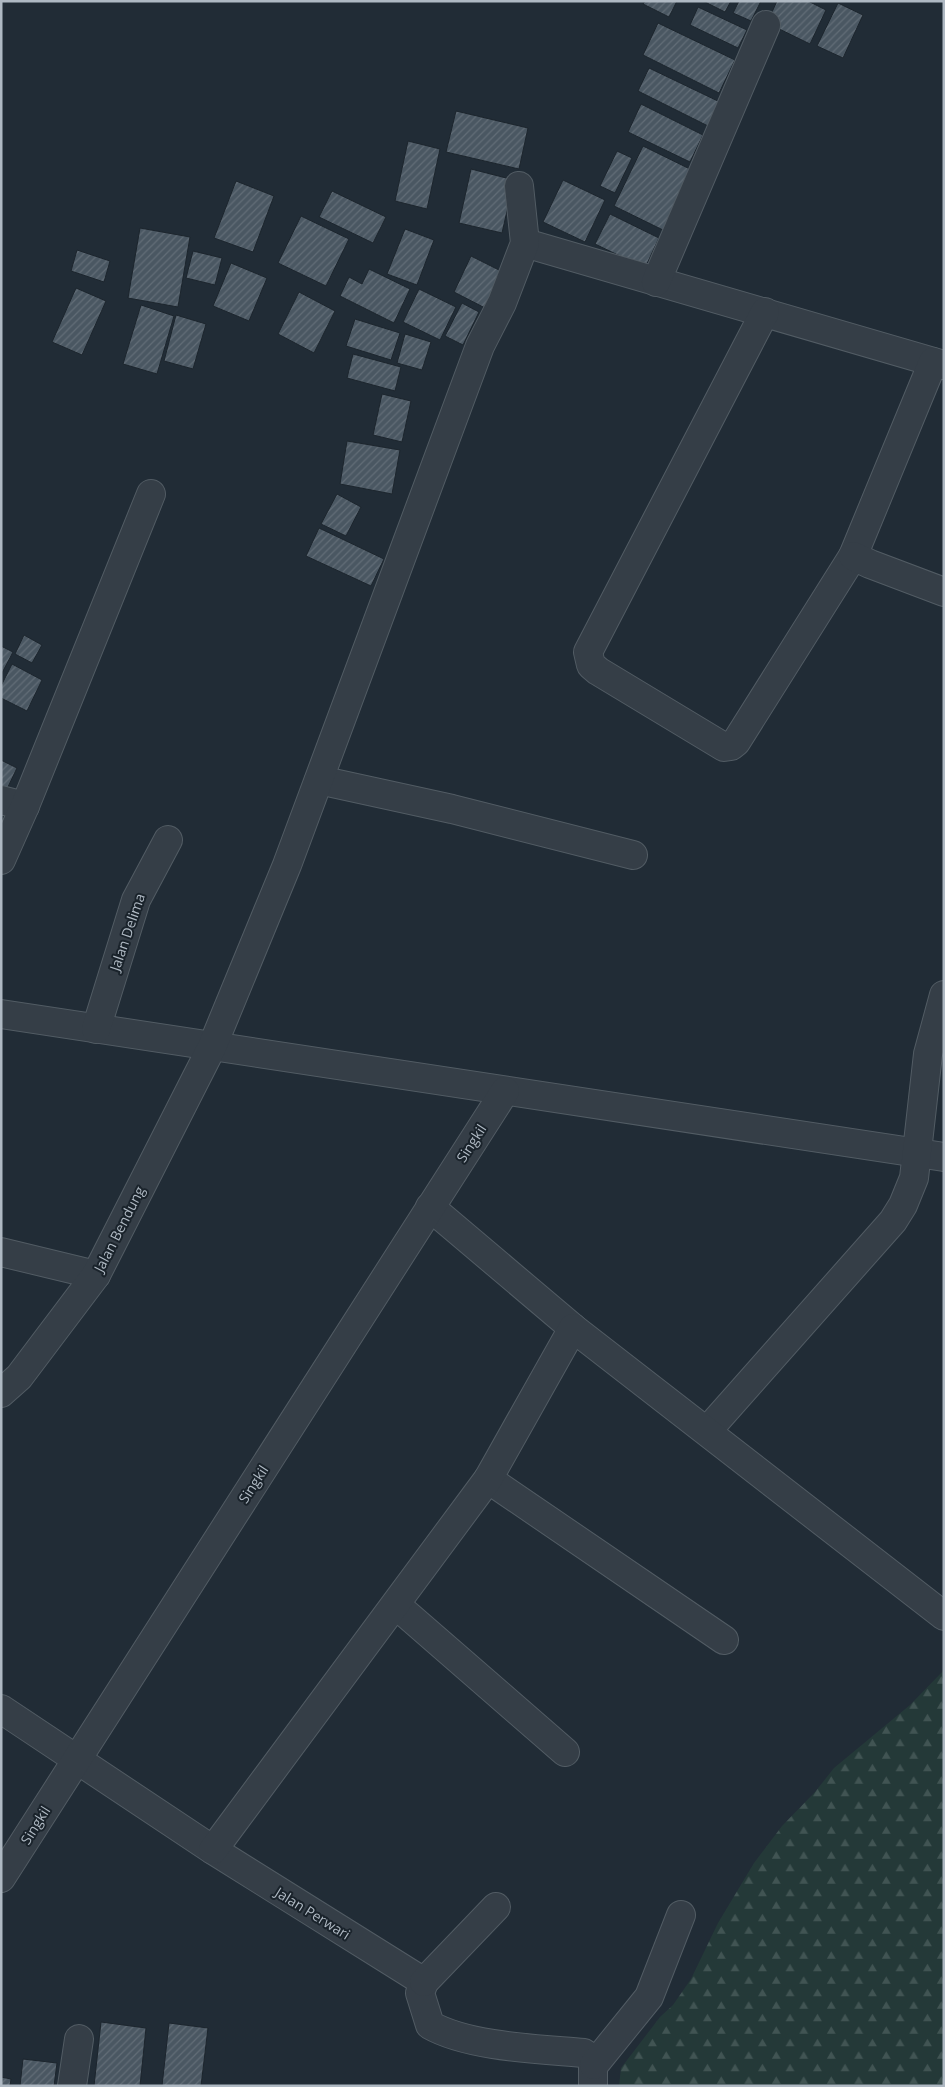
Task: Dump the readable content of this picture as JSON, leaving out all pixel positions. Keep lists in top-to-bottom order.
{
  "streets": {
    "street": [
      "Jalan Delima",
      "Singkil",
      "Jalan Bendung",
      "Jalan Perwari"
    ]
  },
  "crossings": [
    ["Singkil", "Jalan Perwari"]
  ]
}
